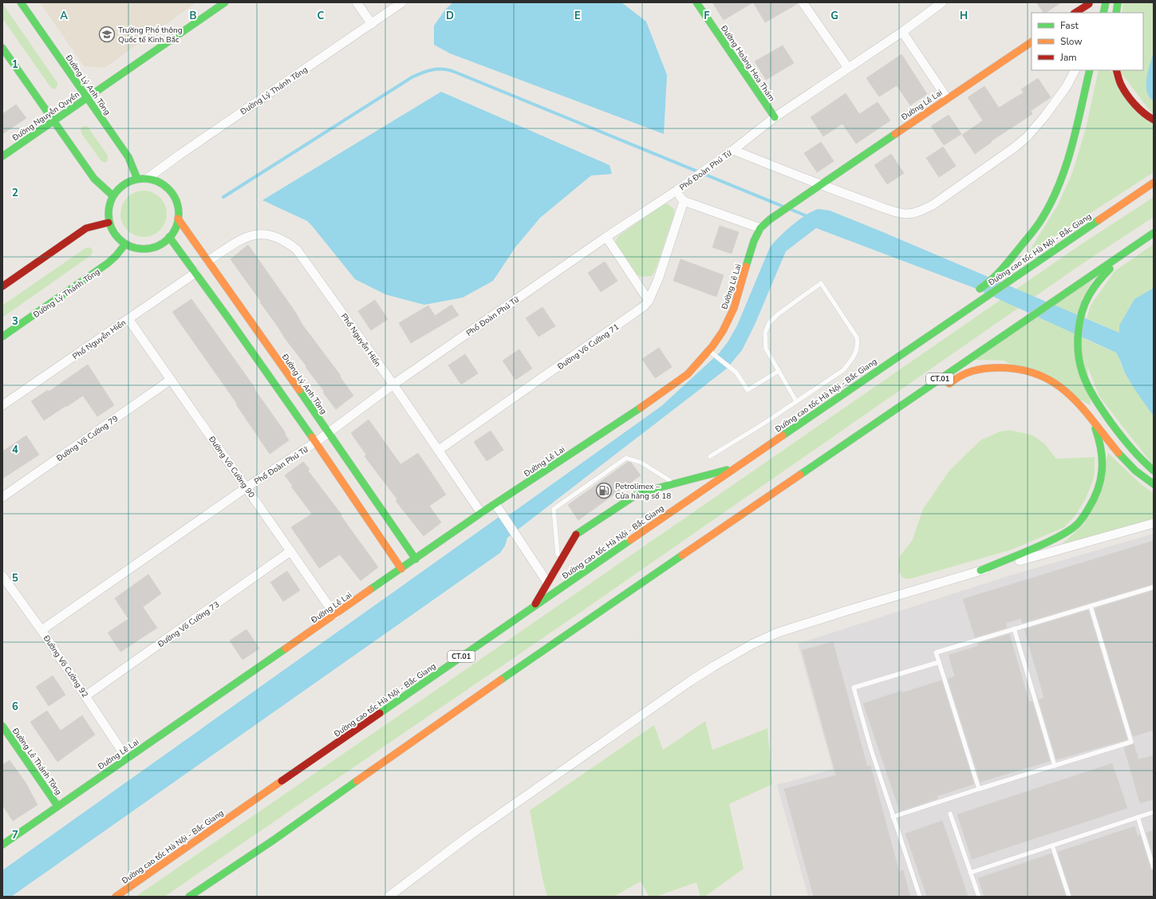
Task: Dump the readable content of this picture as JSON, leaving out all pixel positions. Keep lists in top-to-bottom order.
{
  "streets": {
    "main road": [
      "Đường Hoàng Hoa Thám",
      "Đường Lý Anh Tông",
      "Đường Lý Thánh Tông",
      "Đường Lê Lai",
      "Đường Nguyễn Quyền",
      "Đường cao tốc Hà Nội - Bắc Giang",
      "CT.01",
      "Đường Lê Thánh Tông"
    ],
    "street": [
      "Phố Đoàn Phú Tứ",
      "Phố Nguyễn Hiền",
      "Đường Võ Cường 71",
      "Đường Võ Cường 79",
      "Đường Võ Cường 90",
      "Đường Võ Cường 73",
      "Đường Võ Cường 92"
    ]
  },
  "crossings": [
    ["Đường Hoàng Hoa Thám", "Phố Đoàn Phú Tứ"],
    ["Đường Lý Anh Tông", "Đường Lý Thánh Tông"],
    ["Đường Lý Anh Tông", "Đường Lê Lai"],
    ["Đường Lý Anh Tông", "Đường Nguyễn Quyền"],
    ["Đường Lý Anh Tông", "Phố Đoàn Phú Tứ"],
    ["Đường Lý Anh Tông", "Phố Nguyễn Hiền"],
    ["Đường Lê Lai", "Phố Nguyễn Hiền"],
    ["Đường Lê Lai", "Đường Võ Cường 90"],
    ["Đường Lê Lai", "Đường Võ Cường 92"],
    ["Đường Lê Lai", "Đường Lê Thánh Tông"],
    ["Phố Đoàn Phú Tứ", "Phố Nguyễn Hiền"],
    ["Phố Đoàn Phú Tứ", "Đường Võ Cường 90"],
    ["Phố Đoàn Phú Tứ", "Đường Võ Cường 92"],
    ["Phố Nguyễn Hiền", "Đường Võ Cường 71"],
    ["Phố Nguyễn Hiền", "Đường Võ Cường 90"],
    ["Đường Võ Cường 79", "Đường Võ Cường 90"],
    ["Đường Võ Cường 90", "Đường Võ Cường 73"],
    ["Đường Võ Cường 73", "Đường Võ Cường 92"]
  ],
  "places": {
    "school or university": ["Trường Phổ thông Quốc tế Kinh Bắc"],
    "fuel station": ["Petrolimex – Cửa hàng số 18"]
  },
  "legend": ["Fast", "Slow", "Jam"],
  "grid": {
    "columns": [
      "A",
      "B",
      "C",
      "D",
      "E",
      "F",
      "G",
      "H"
    ],
    "rows": [
      "1",
      "2",
      "3",
      "4",
      "5",
      "6",
      "7"
    ]
  }
}
